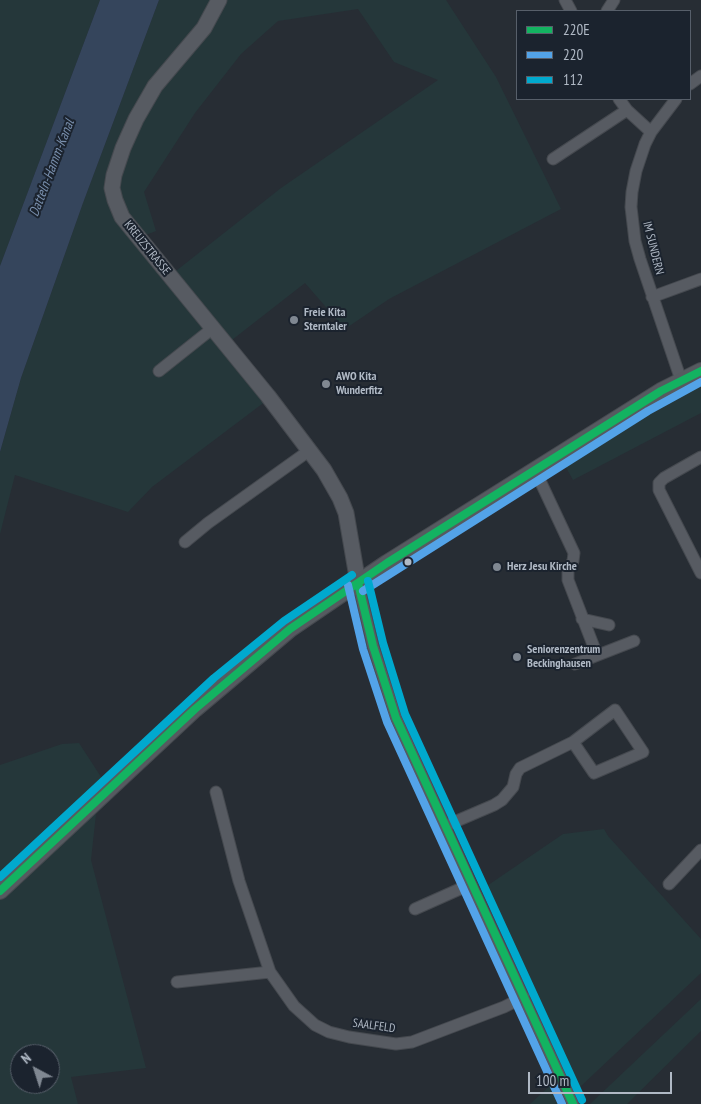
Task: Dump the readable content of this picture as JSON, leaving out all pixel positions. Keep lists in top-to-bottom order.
{
  "streets": {
    "street": ["KREUZSTRASSE", "IM SUNDERN", "SAALFELD"]
  },
  "crossings": [
    ["KREUZSTRASSE", "SAALFELD"]
  ],
  "water": ["Datteln-Hamm-Kanal"],
  "places": [
    "Freie Kita Sterntaler",
    "AWO Kita Wunderfitz",
    "Herz Jesu Kirche",
    "Seniorenzentrum Beckinghausen"
  ],
  "lines": ["transit line 220E", "transit line 220", "transit line 112"],
  "legend": ["220E", "220", "112"],
  "scale_bar": "100 m",
  "north": "top left"
}
